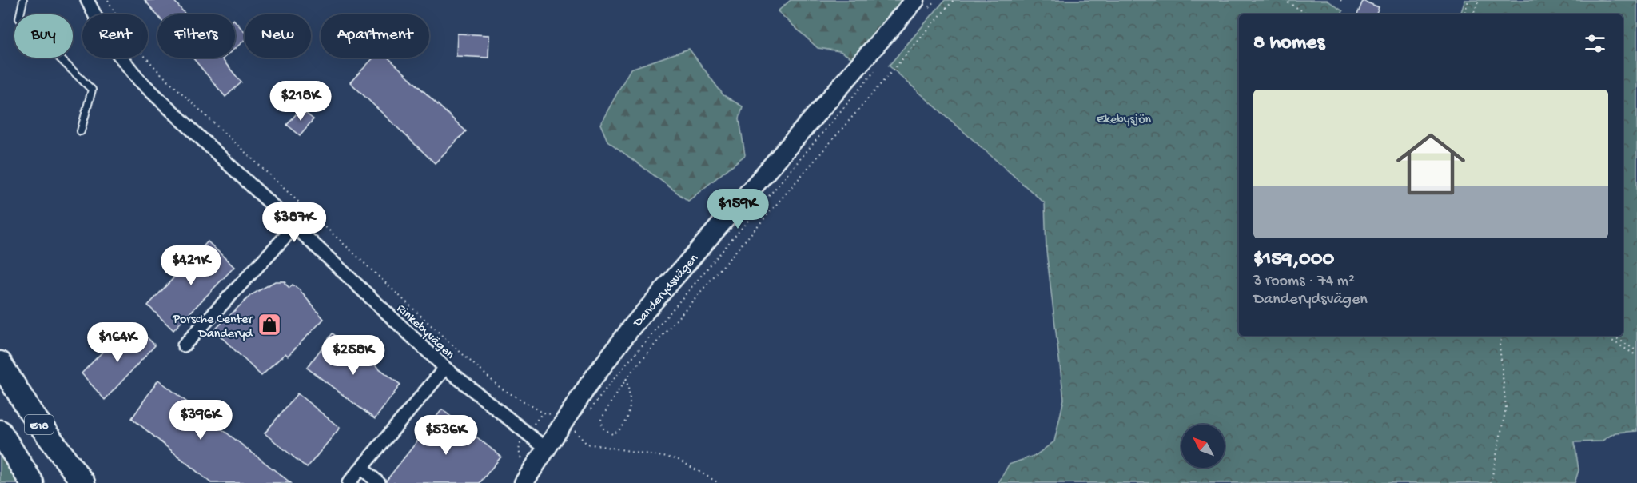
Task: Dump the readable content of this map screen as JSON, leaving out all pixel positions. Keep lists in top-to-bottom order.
{
  "streets": {
    "highway": ["E18"],
    "street": ["Danderydsvägen", "Rinkebyvägen"]
  },
  "crossings": [
    ["Danderydsvägen", "Rinkebyvägen"]
  ],
  "parks": ["Ekebysjön"],
  "places": {
    "shop": ["Porsche Center Danderyd"]
  },
  "north": "top left",
  "page": {
    "chip": [
      "Buy",
      "Rent",
      "Filters",
      "New",
      "Apartment"
    ],
    "heading": "8 homes",
    "list": [
      {
        "name": "$159,000",
        "note": "3 rooms · 74 m² · Danderydsvägen"
      }
    ],
    "price": [
      "$218K",
      "$159K",
      "$387K",
      "$421K",
      "$164K",
      "$258K",
      "$396K",
      "$536K"
    ]
  }
}
